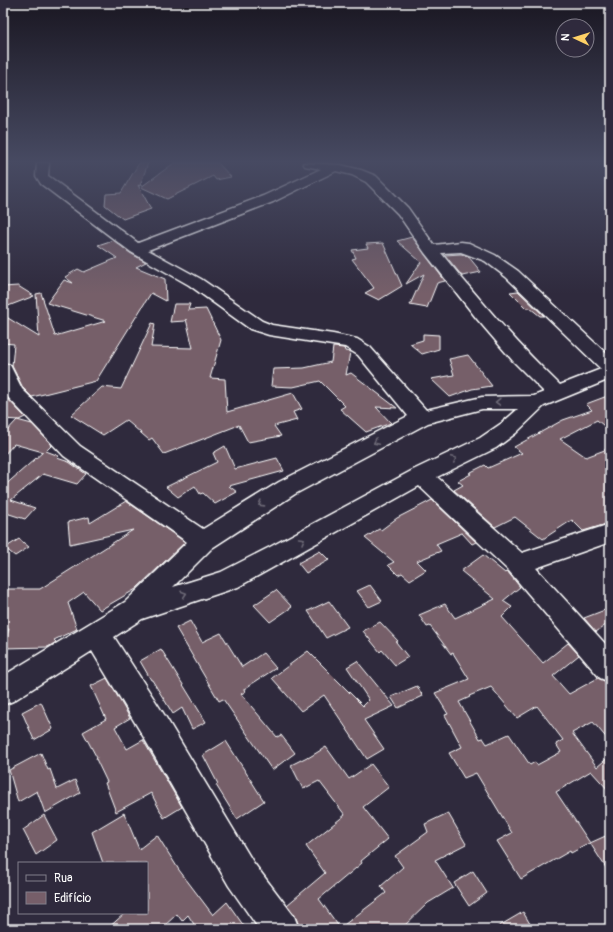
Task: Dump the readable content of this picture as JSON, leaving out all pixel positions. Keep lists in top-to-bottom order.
{
  "legend": ["Rua", "Edifício"],
  "north": "left"
}
